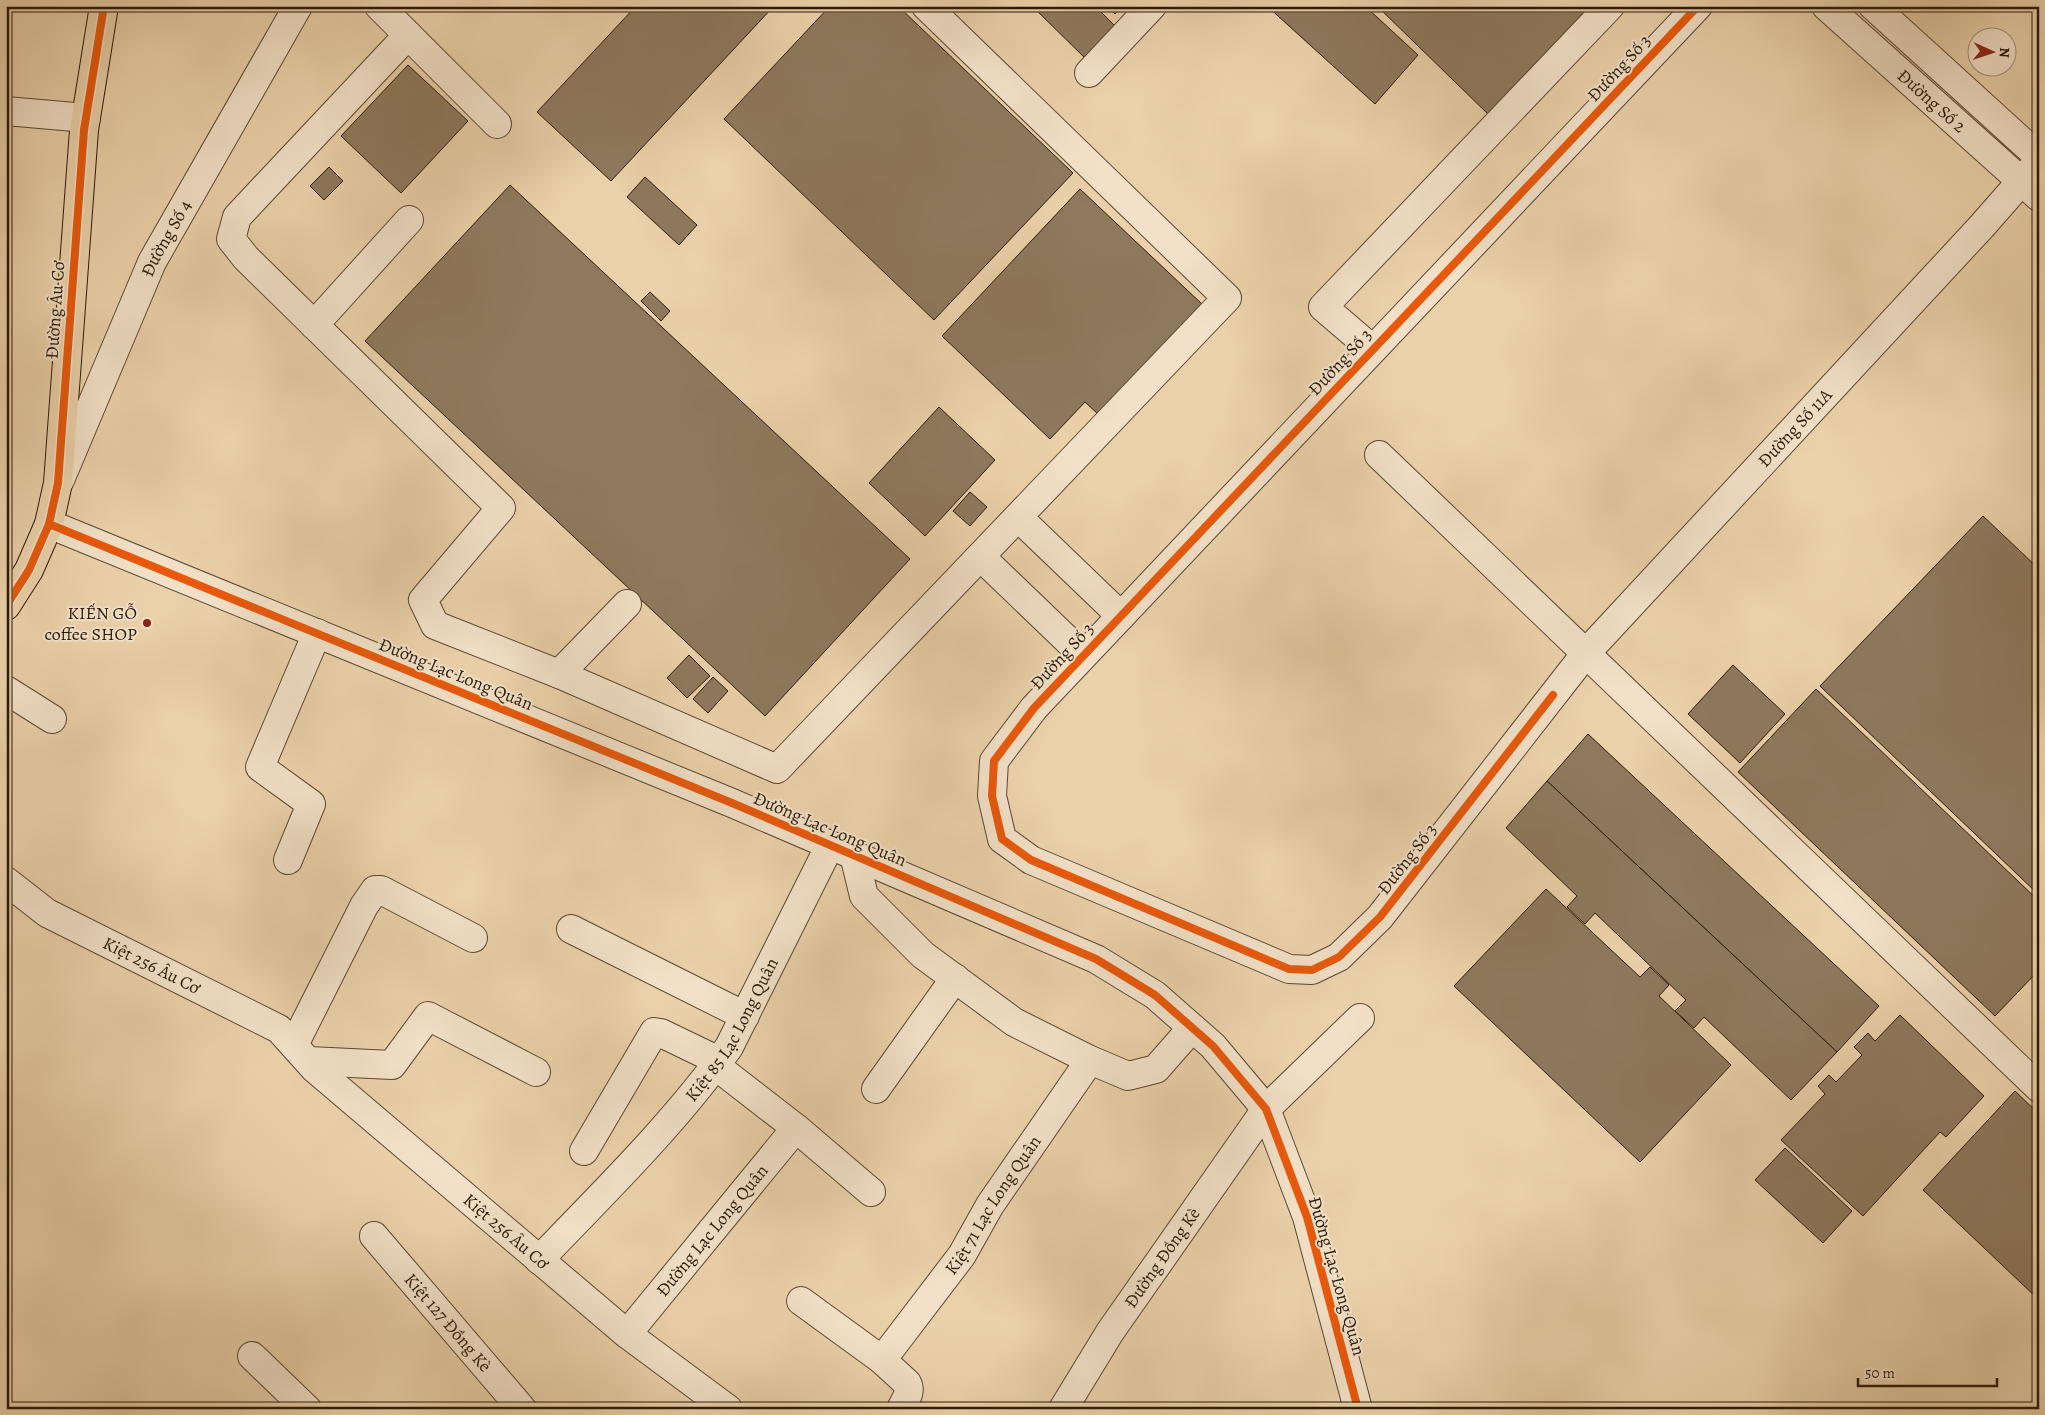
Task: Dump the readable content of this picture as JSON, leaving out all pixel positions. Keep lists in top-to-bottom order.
{
  "streets": {
    "main road": ["Đường Âu Cơ"],
    "street": [
      "Đường Số 3",
      "Đường Số 2",
      "Đường Số 4",
      "Đường Số 11A",
      "Đường Lạc Long Quân",
      "Kiệt 256 Âu Cơ",
      "Kiệt 85 Lạc Long Quân",
      "Kiệt 71 Lạc Long Quân",
      "Đường Đồng Kè",
      "Kiệt 127 Đồng Kè"
    ]
  },
  "crossings": [
    ["Đường Số 3", "Đường Số 11A"],
    ["Đường Số 2", "Đường Số 11A"],
    ["Đường Số 4", "Đường Âu Cơ"],
    ["Đường Âu Cơ", "Đường Lạc Long Quân"],
    ["Đường Lạc Long Quân", "Kiệt 256 Âu Cơ"],
    ["Đường Lạc Long Quân", "Kiệt 85 Lạc Long Quân"],
    ["Đường Lạc Long Quân", "Đường Đồng Kè"],
    ["Kiệt 256 Âu Cơ", "Kiệt 85 Lạc Long Quân"]
  ],
  "places": ["KIẾN GỖ coffee SHOP"],
  "scale_bar": "50 m",
  "north": "right"
}
